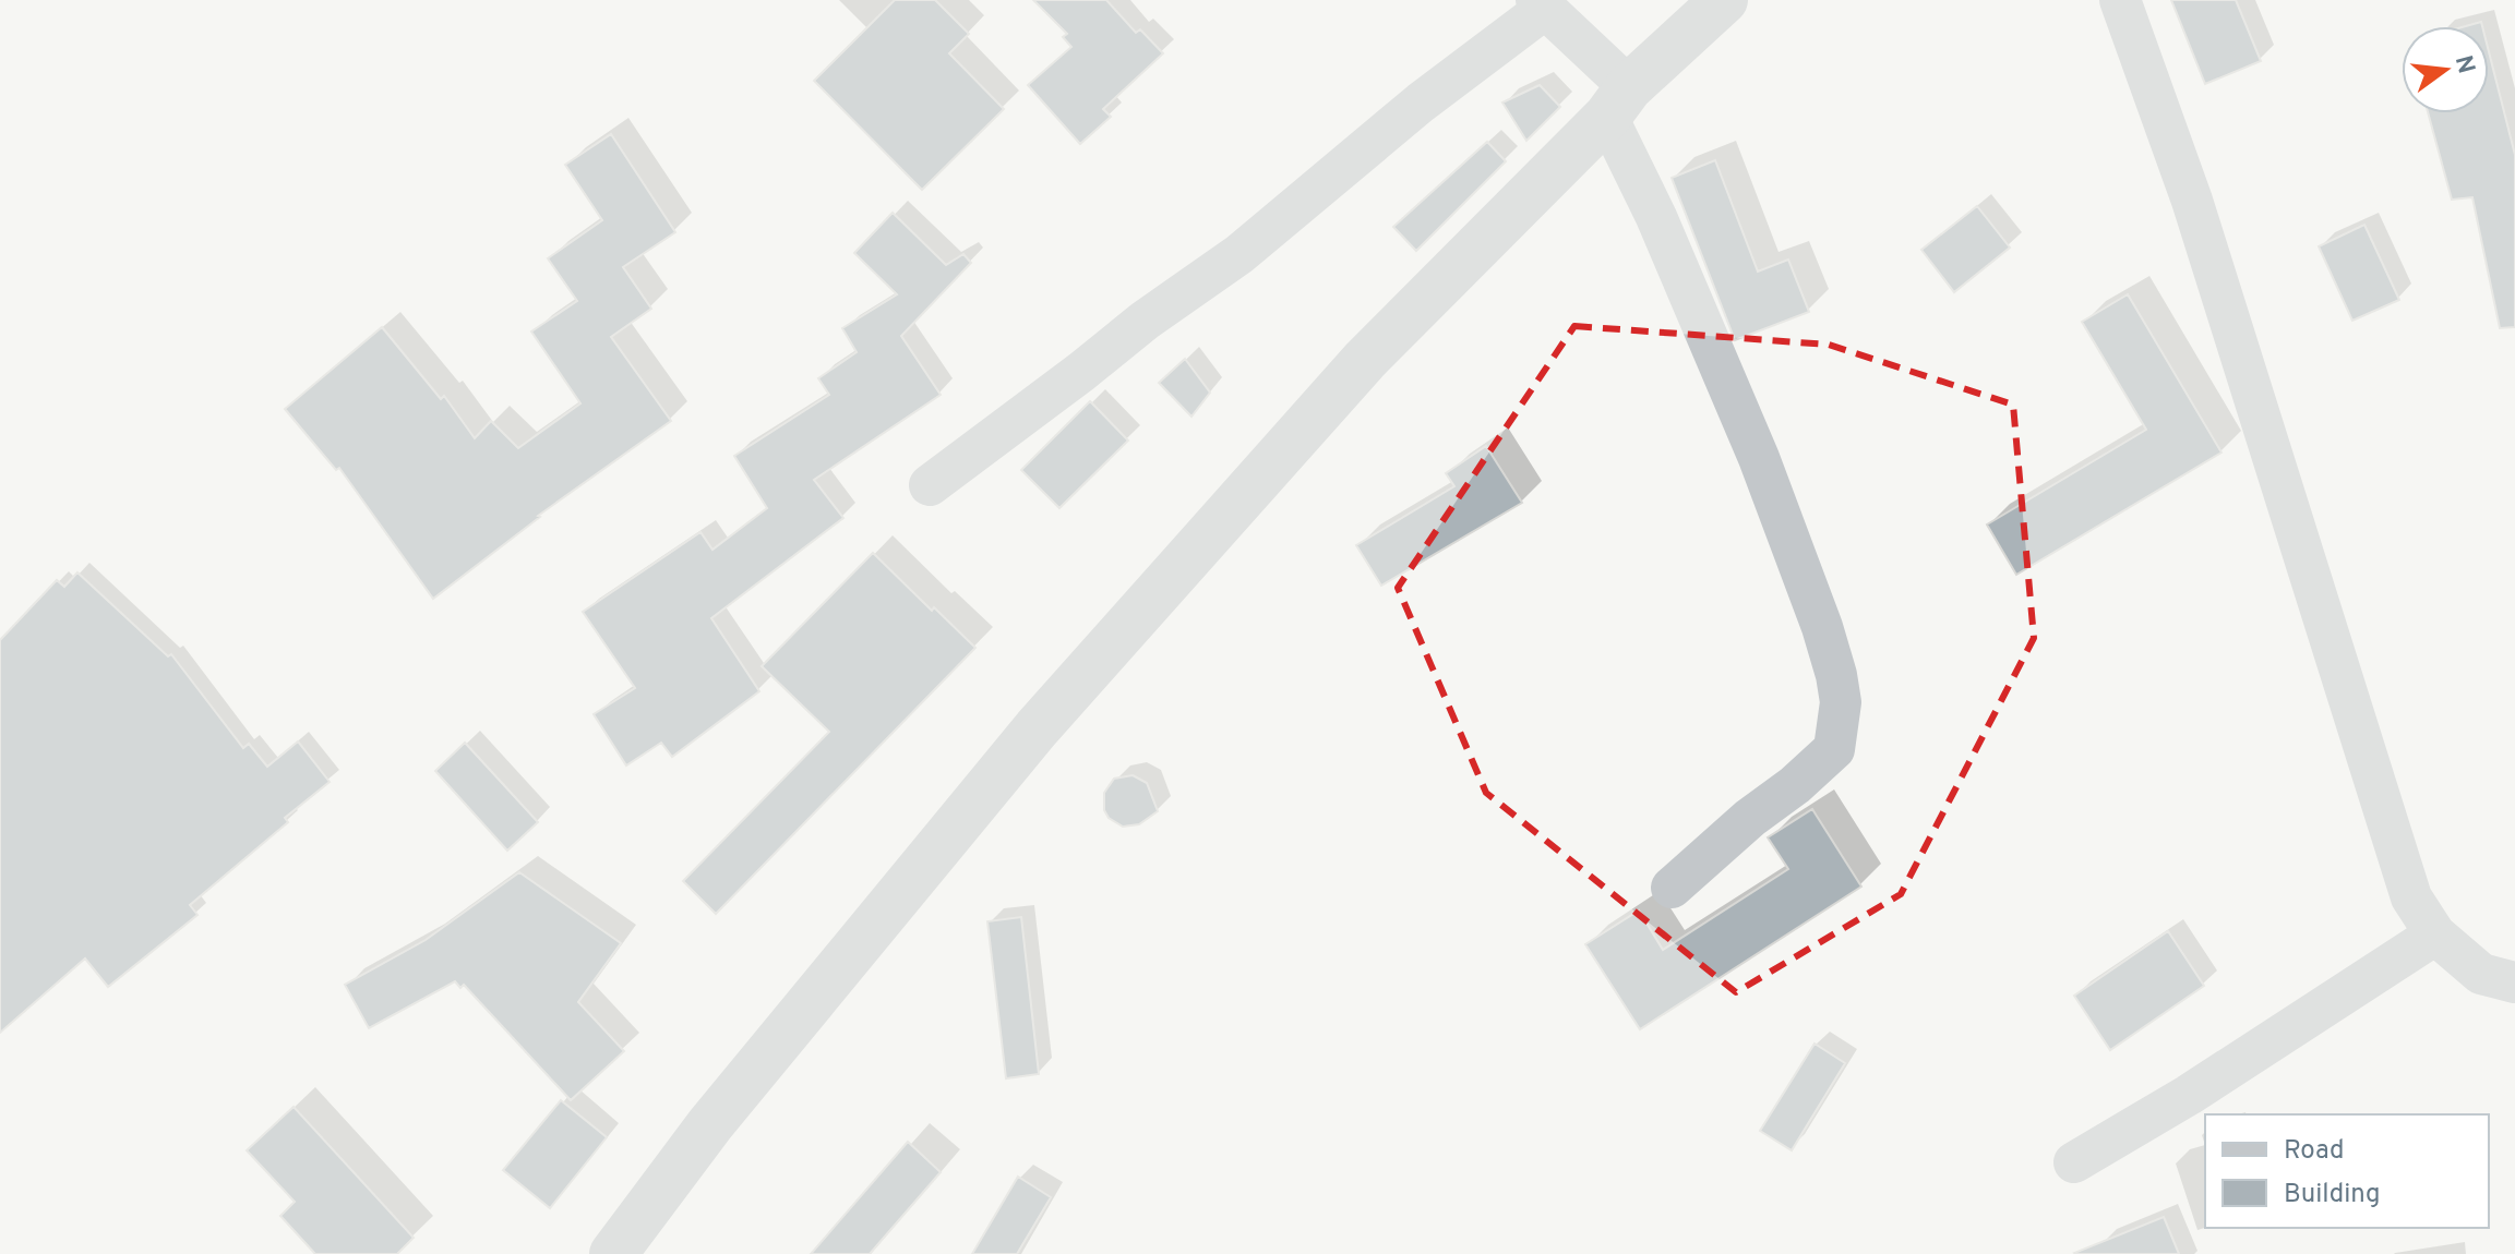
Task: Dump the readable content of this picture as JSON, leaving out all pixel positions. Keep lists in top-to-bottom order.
{
  "legend": ["Road", "Building"],
  "north": "right"
}
